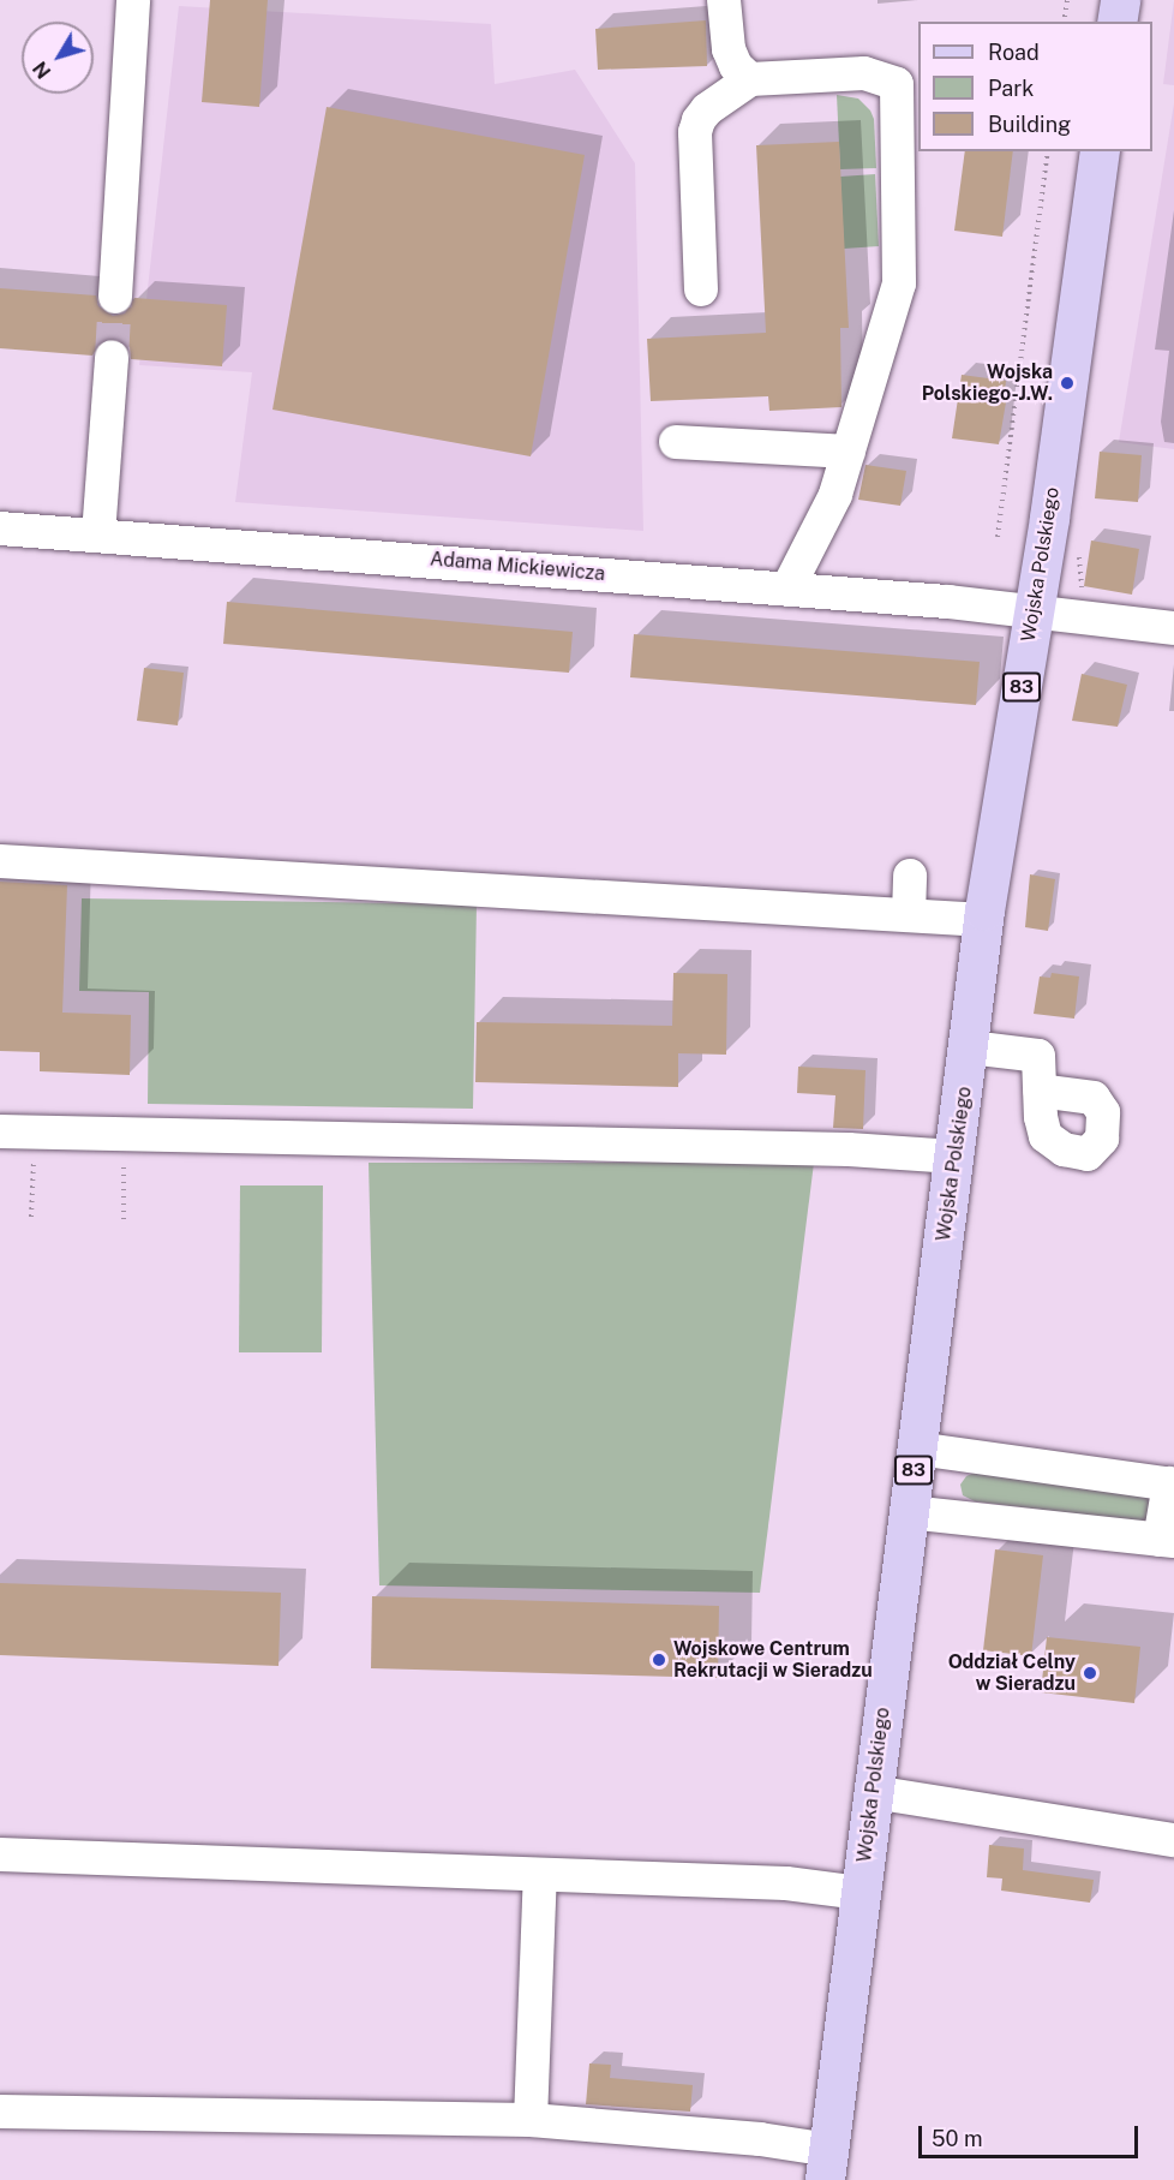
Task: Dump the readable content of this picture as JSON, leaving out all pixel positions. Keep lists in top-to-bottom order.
{
  "streets": {
    "main road": ["Wojska Polskiego", "83"],
    "street": ["Adama Mickiewicza"]
  },
  "crossings": [
    ["Wojska Polskiego", "Adama Mickiewicza"]
  ],
  "places": ["Wojska Polskiego-J.W.", "Wojskowe Centrum Rekrutacji w Sieradzu", "Oddział Celny w Sieradzu"],
  "legend": ["Road", "Park", "Building"],
  "scale_bar": "50 m",
  "north": "bottom left"
}
